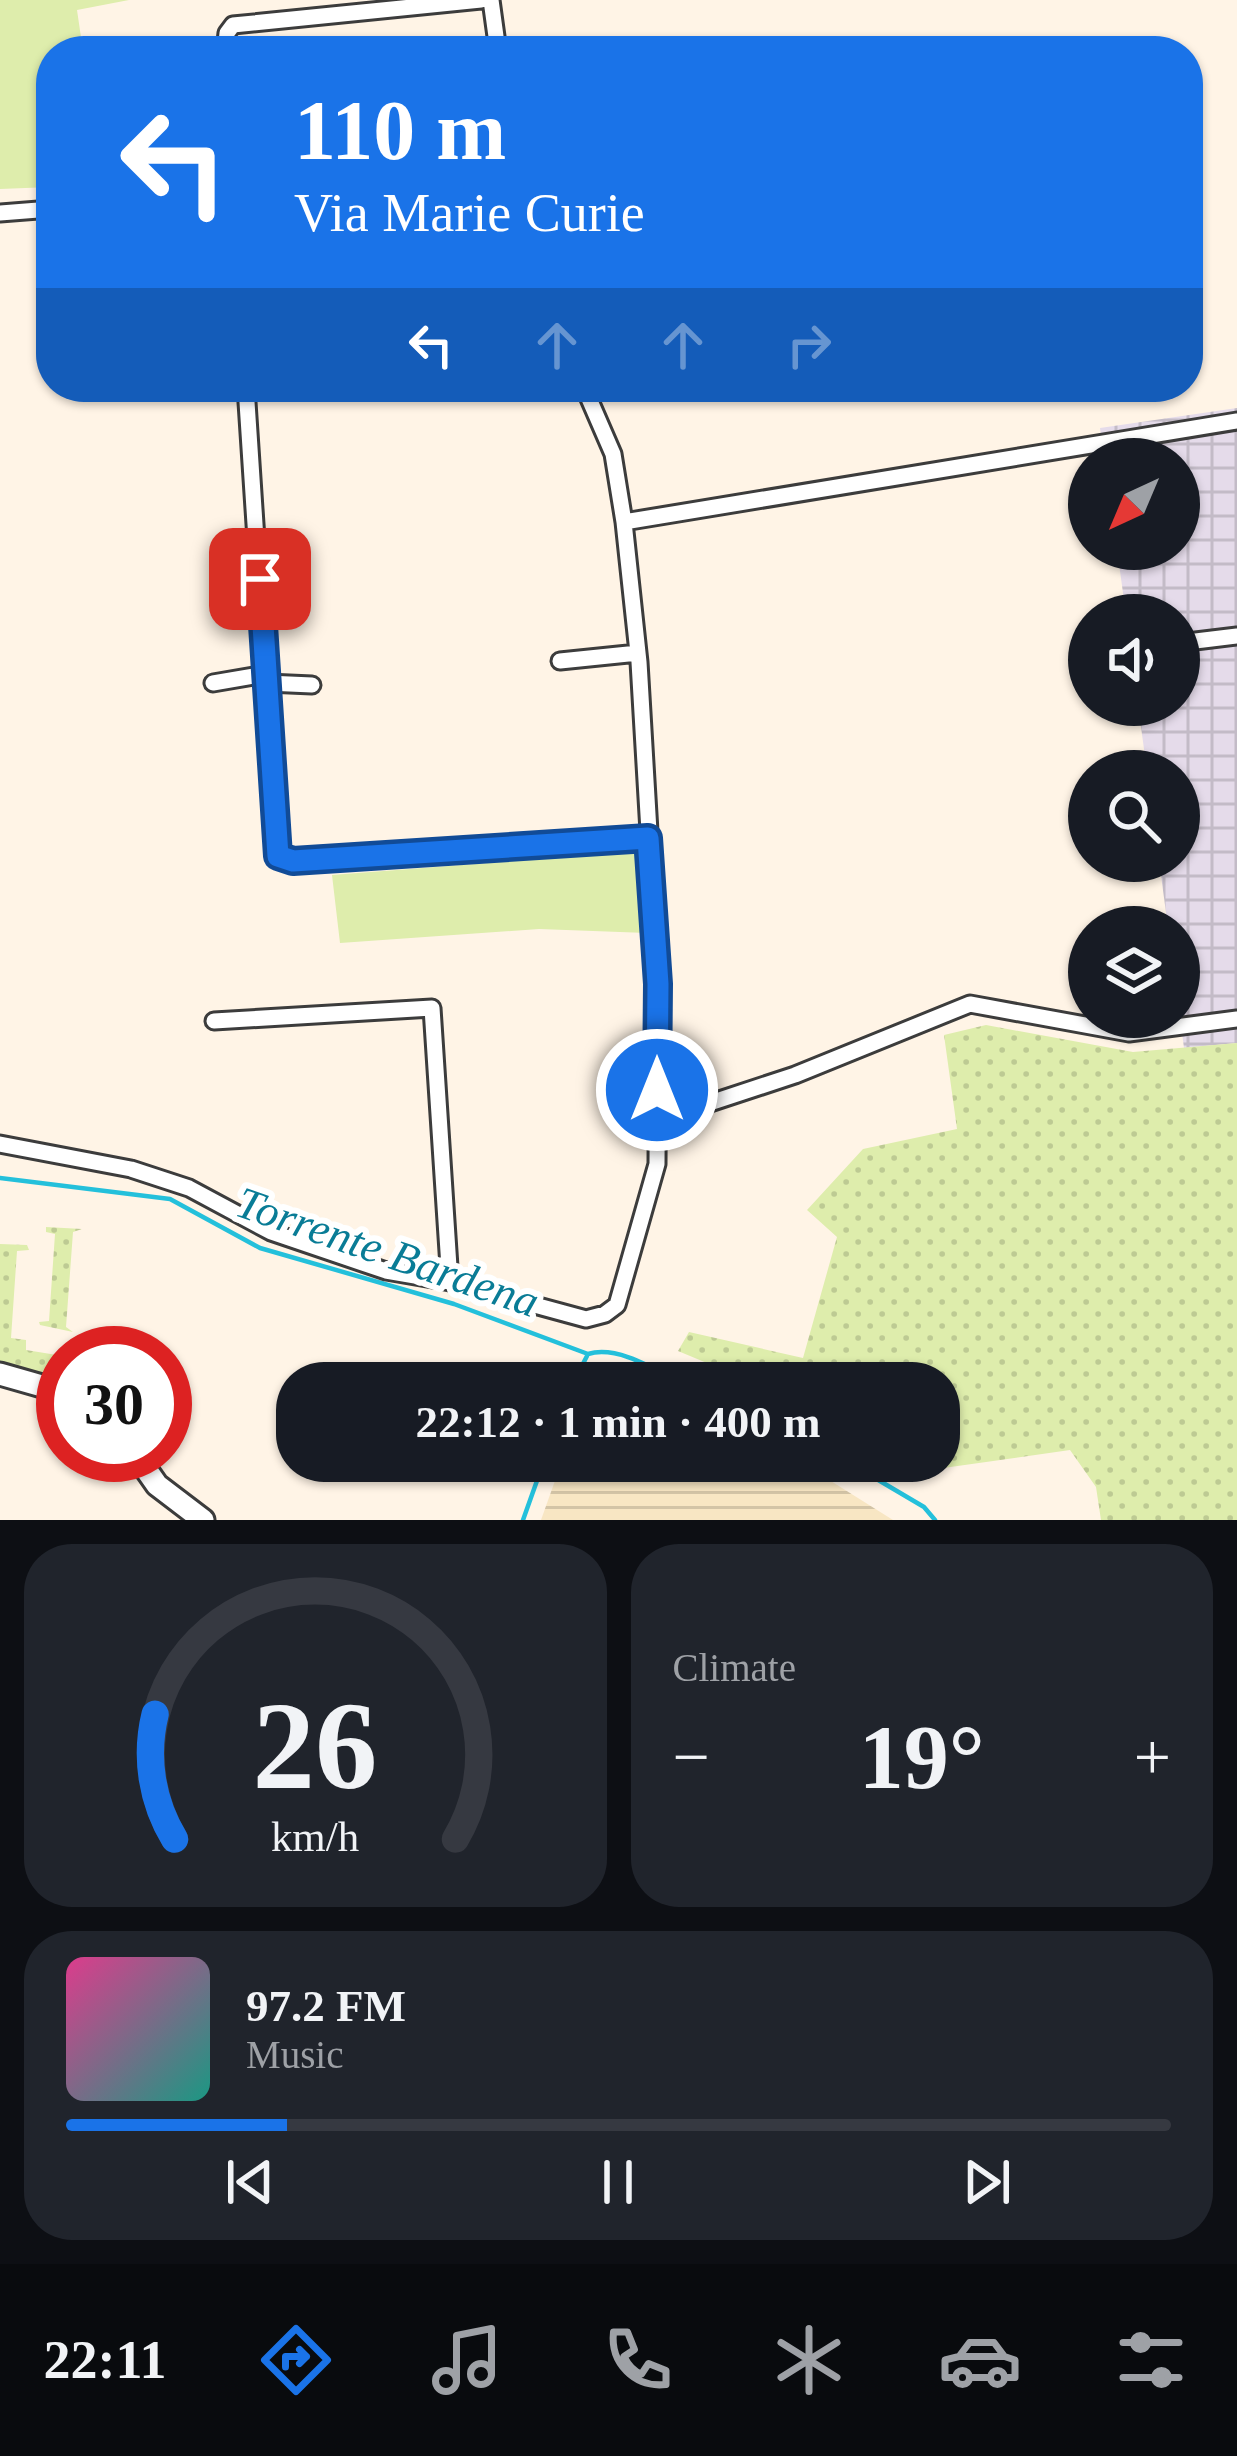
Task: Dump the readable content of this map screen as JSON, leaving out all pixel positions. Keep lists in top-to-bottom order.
{
  "water": ["Torrente Bardena"],
  "north": "bottom left",
  "page": {
    "turn": ["110 m", "Via Marie Curie"],
    "limit": "30",
    "trip": "22:12 · 1 min · 400 m",
    "tile": "Climate",
    "heat": ["−", "19°", "+"],
    "song": ["97.2 FM", "Music"],
    "tabs": "22:11",
    "gauge": ["26", "km/h"]
  }
}
